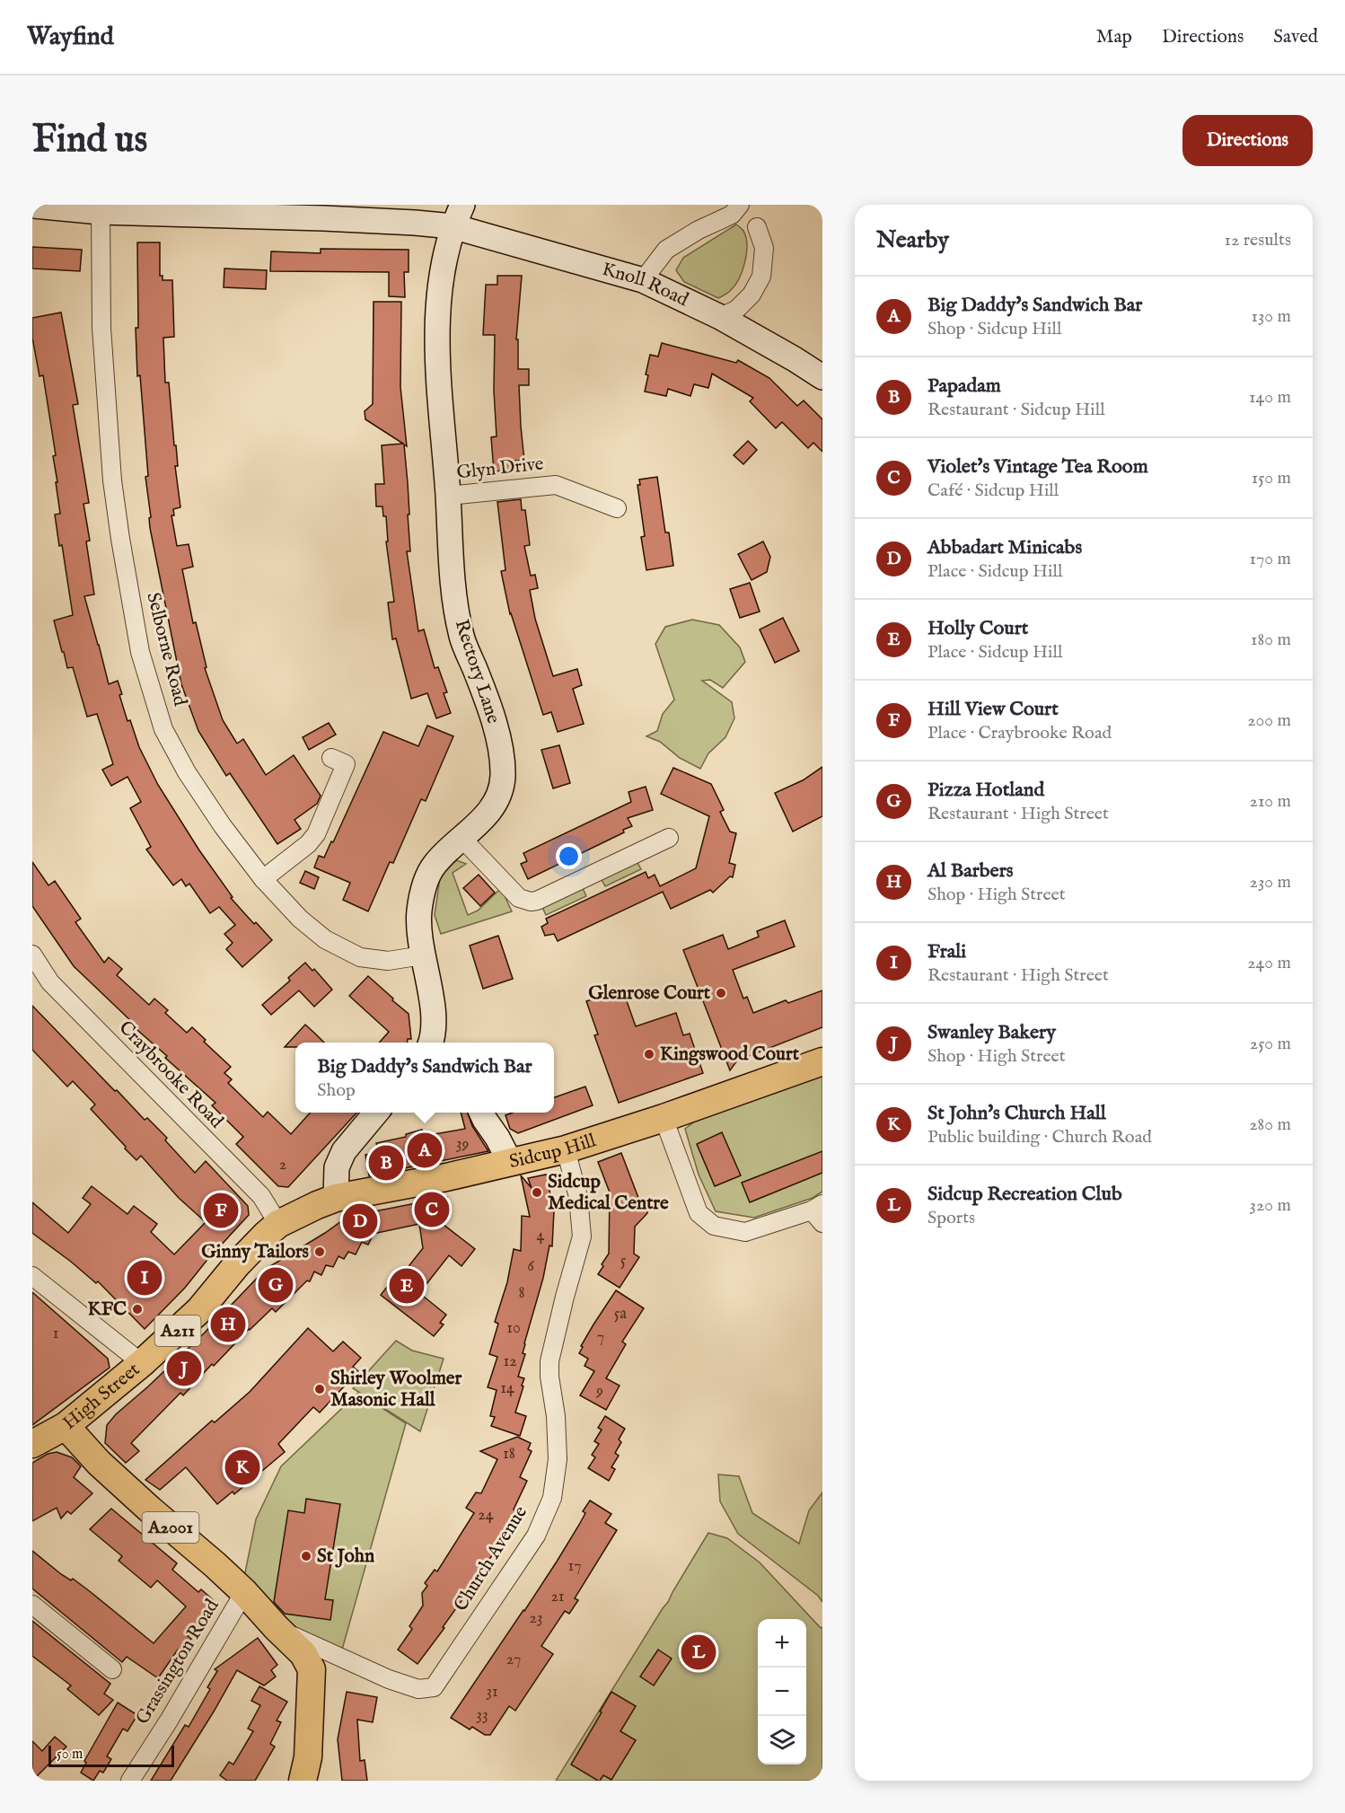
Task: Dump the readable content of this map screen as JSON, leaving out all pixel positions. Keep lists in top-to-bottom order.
{
  "streets": {
    "main road": [
      "Sidcup Hill",
      "A211",
      "High Street",
      "A2001"
    ],
    "street": [
      "Knoll Road",
      "Glyn Drive",
      "Selborne Road",
      "Rectory Lane",
      "Craybrooke Road",
      "Church Avenue",
      "Grassington Road"
    ]
  },
  "crossings": [
    ["Knoll Road", "Selborne Road"],
    ["Knoll Road", "Rectory Lane"],
    ["Glyn Drive", "Rectory Lane"],
    ["Selborne Road", "Rectory Lane"],
    ["Craybrooke Road", "Sidcup Hill"],
    ["Craybrooke Road", "High Street"],
    ["Sidcup Hill", "High Street"],
    ["Sidcup Hill", "Church Avenue"],
    ["High Street", "A2001"],
    ["A2001", "Church Avenue"],
    ["A2001", "Grassington Road"]
  ],
  "places": [
    "Glenrose Court",
    "Kingswood Court",
    "Sidcup Medical Centre",
    "Ginny Tailors",
    "KFC",
    "Shirley Woolmer Masonic Hall",
    "St John"
  ],
  "house_numbers": [
    "39",
    "2",
    "4",
    "5",
    "6",
    "8",
    "5a",
    "10",
    "1",
    "7",
    "12",
    "14",
    "9",
    "18",
    "24",
    "17",
    "21",
    "23",
    "27",
    "31",
    "33"
  ],
  "scale_bar": "50 m",
  "page": {
    "header": "Wayfind",
    "nav": ["Map", "Directions", "Saved"],
    "buttons": "Directions",
    "title": "Find us",
    "heading": ["Nearby", "12 results"],
    "list": [
      {
        "mark": "A",
        "name": "Big Daddy's Sandwich Bar",
        "note": "Shop · Sidcup Hill",
        "value": "130 m"
      },
      {
        "mark": "B",
        "name": "Papadam",
        "note": "Restaurant · Sidcup Hill",
        "value": "140 m"
      },
      {
        "mark": "C",
        "name": "Violet's Vintage Tea Room",
        "note": "Café · Sidcup Hill",
        "value": "150 m"
      },
      {
        "mark": "D",
        "name": "Abbadart Minicabs",
        "note": "Place · Sidcup Hill",
        "value": "170 m"
      },
      {
        "mark": "E",
        "name": "Holly Court",
        "note": "Place · Sidcup Hill",
        "value": "180 m"
      },
      {
        "mark": "F",
        "name": "Hill View Court",
        "note": "Place · Craybrooke Road",
        "value": "200 m"
      },
      {
        "mark": "G",
        "name": "Pizza Hotland",
        "note": "Restaurant · High Street",
        "value": "210 m"
      },
      {
        "mark": "H",
        "name": "Al Barbers",
        "note": "Shop · High Street",
        "value": "230 m"
      },
      {
        "mark": "I",
        "name": "Frali",
        "note": "Restaurant · High Street",
        "value": "240 m"
      },
      {
        "mark": "J",
        "name": "Swanley Bakery",
        "note": "Shop · High Street",
        "value": "250 m"
      },
      {
        "mark": "K",
        "name": "St John's Church Hall",
        "note": "Public building · Church Road",
        "value": "280 m"
      },
      {
        "mark": "L",
        "name": "Sidcup Recreation Club",
        "note": "Sports",
        "value": "320 m"
      }
    ],
    "popup": ["Big Daddy's Sandwich Bar", "Shop"],
    "pins": [
      "A",
      "B",
      "C",
      "F",
      "D",
      "I",
      "G",
      "E",
      "H",
      "J",
      "K",
      "L"
    ],
    "map_buttons": ["+", "−"],
    "scale": "50 m"
  }
}
